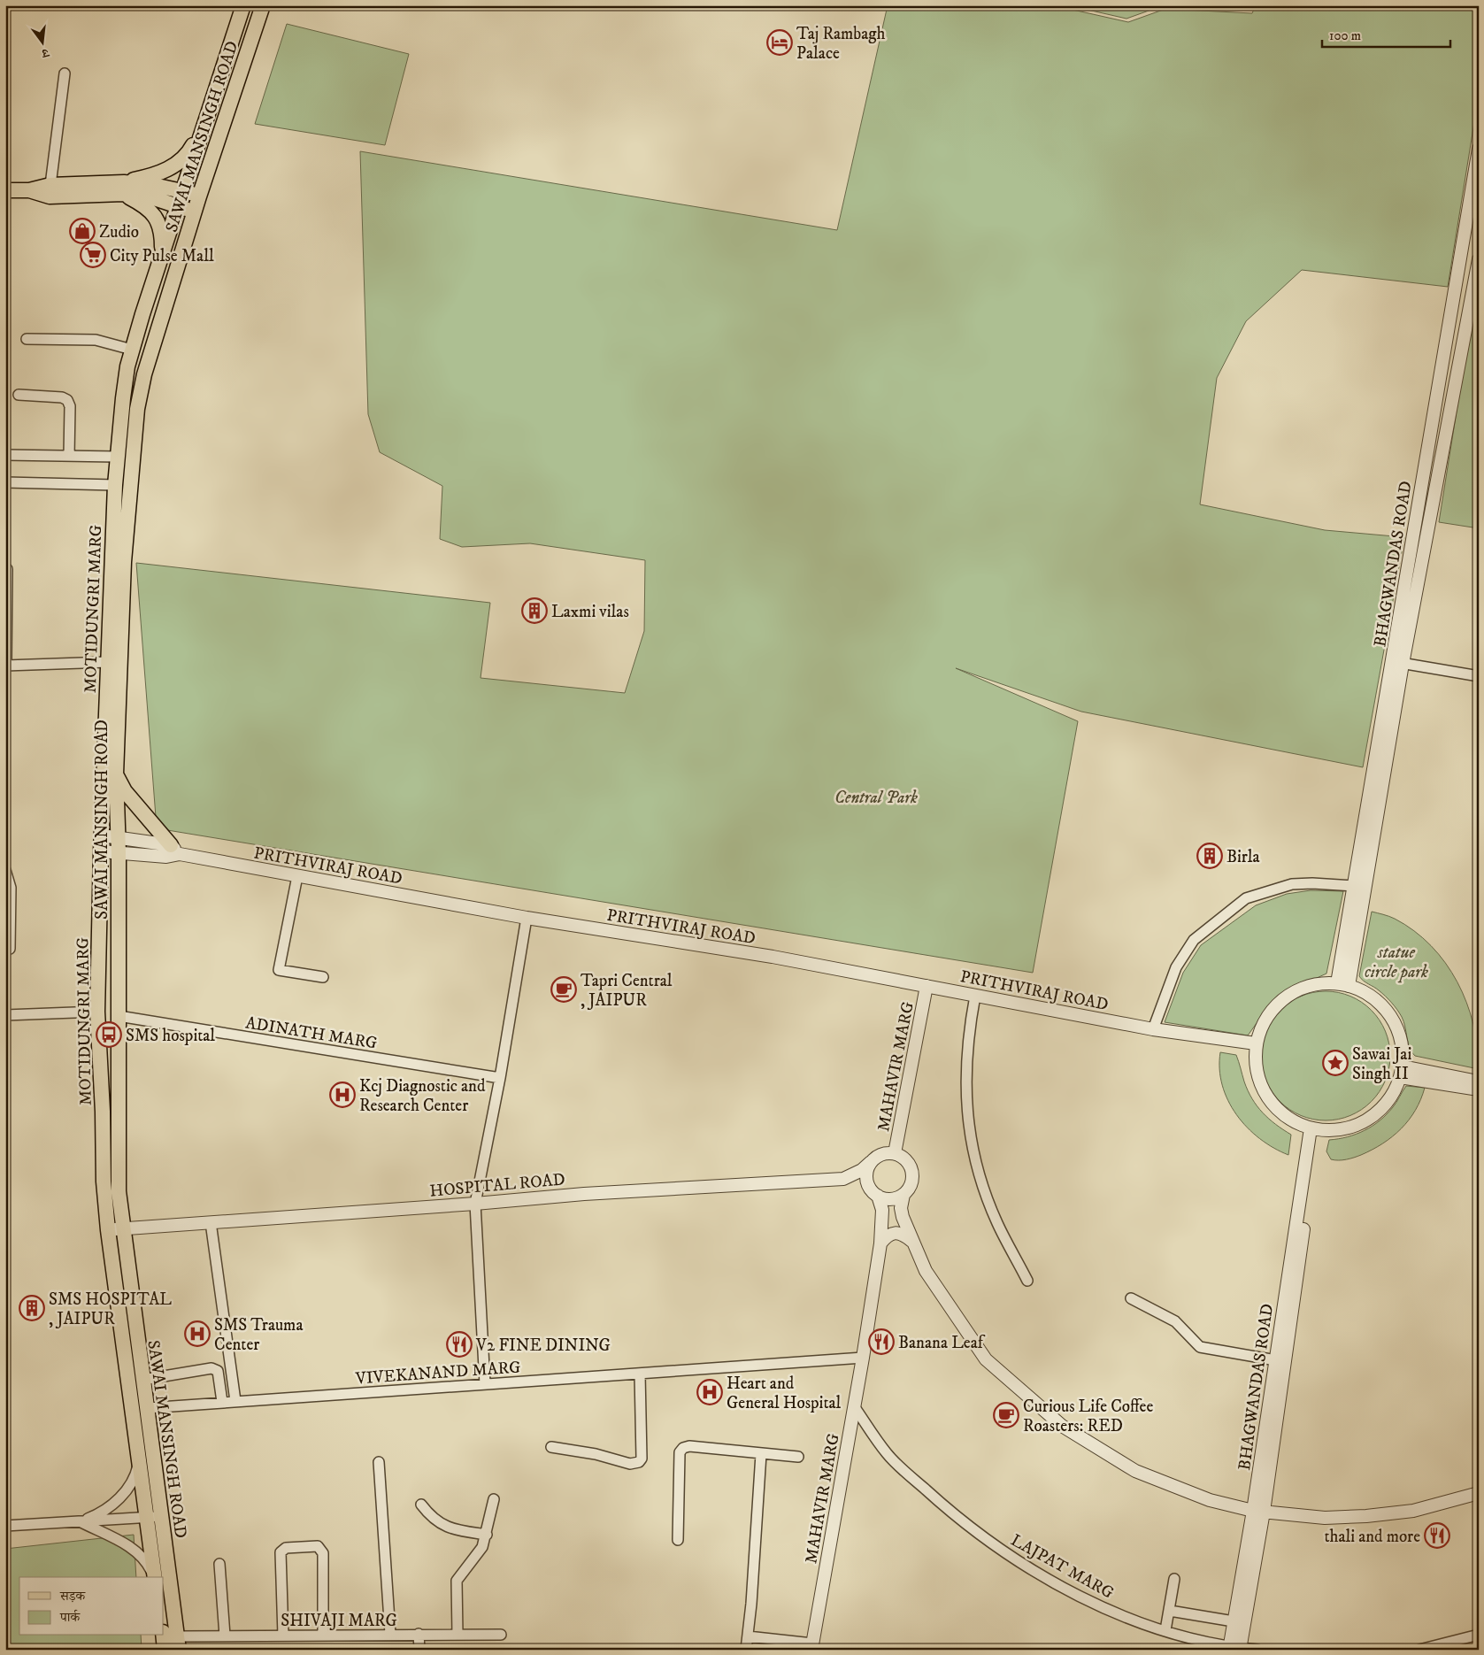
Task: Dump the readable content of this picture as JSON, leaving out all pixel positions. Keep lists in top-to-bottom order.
{
  "streets": {
    "main road": ["SAWAI MANSINGH ROAD", "MOTIDUNGRI MARG"],
    "street": [
      "BHAGWANDAS ROAD",
      "PRITHVIRAJ ROAD",
      "ADINATH MARG",
      "MAHAVIR MARG",
      "HOSPITAL ROAD",
      "VIVEKANAND MARG",
      "LAJPAT MARG",
      "SHIVAJI MARG"
    ]
  },
  "crossings": [
    ["SAWAI MANSINGH ROAD", "MOTIDUNGRI MARG"],
    ["SAWAI MANSINGH ROAD", "PRITHVIRAJ ROAD"],
    ["SAWAI MANSINGH ROAD", "ADINATH MARG"],
    ["SAWAI MANSINGH ROAD", "HOSPITAL ROAD"],
    ["SAWAI MANSINGH ROAD", "VIVEKANAND MARG"],
    ["SAWAI MANSINGH ROAD", "SHIVAJI MARG"],
    ["BHAGWANDAS ROAD", "PRITHVIRAJ ROAD"],
    ["BHAGWANDAS ROAD", "LAJPAT MARG"],
    ["MOTIDUNGRI MARG", "PRITHVIRAJ ROAD"],
    ["MOTIDUNGRI MARG", "HOSPITAL ROAD"],
    ["PRITHVIRAJ ROAD", "MAHAVIR MARG"],
    ["MAHAVIR MARG", "HOSPITAL ROAD"],
    ["MAHAVIR MARG", "VIVEKANAND MARG"],
    ["MAHAVIR MARG", "LAJPAT MARG"]
  ],
  "parks": ["Central Park", "statue circle park"],
  "places": {
    "hotel": ["Taj Rambagh Palace"],
    "shop": ["Zudio"],
    "supermarket": ["City Pulse Mall"],
    "building": ["Laxmi vilas", "Birla", "SMS HOSPITAL , JAIPUR"],
    "cafe": ["Tapri Central , JAIPUR", "Curious Life Coffee Roasters: RED"],
    "bus stop": ["SMS hospital"],
    "place": ["Sawai Jai Singh II"],
    "hospital": ["Kcj Diagnostic and Research Center", "SMS Trauma Center", "Heart and General Hospital"],
    "restaurant": ["Banana Leaf", "V2 FINE DINING", "thali and more"]
  },
  "legend": ["सड़क", "पार्क"],
  "scale_bar": "100 m",
  "north": "bottom"
}
